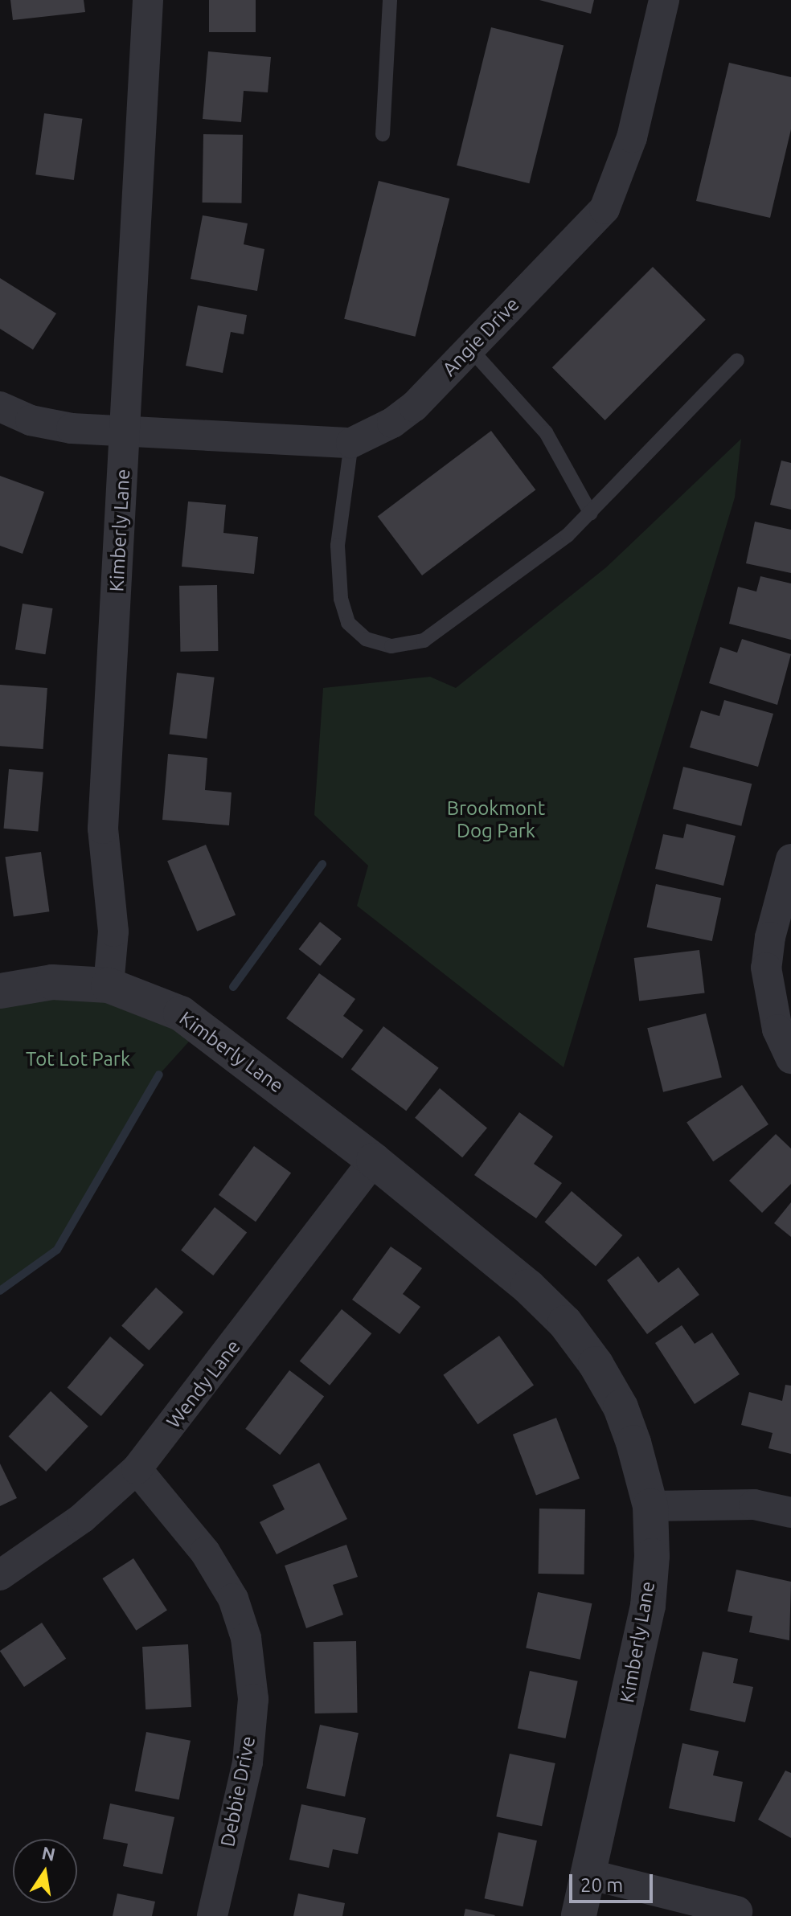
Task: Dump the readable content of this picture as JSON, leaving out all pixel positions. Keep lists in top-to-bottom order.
{
  "streets": {
    "street": [
      "Angie Drive",
      "Kimberly Lane",
      "Wendy Lane",
      "Debbie Drive"
    ]
  },
  "crossings": [
    ["Kimberly Lane", "Wendy Lane"],
    ["Wendy Lane", "Debbie Drive"]
  ],
  "parks": ["Brookmont Dog Park", "Tot Lot Park"],
  "scale_bar": "20 m",
  "north": "top"
}
